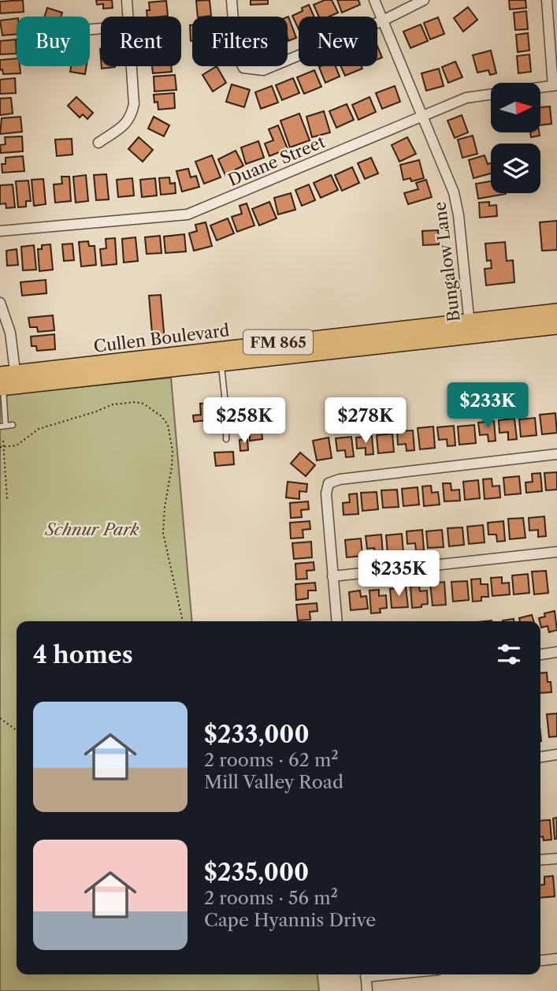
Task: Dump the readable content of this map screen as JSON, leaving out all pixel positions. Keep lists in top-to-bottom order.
{
  "streets": {
    "main road": ["Cullen Boulevard", "FM 865"],
    "street": ["Duane Street", "Bungalow Lane"]
  },
  "crossings": [
    ["Duane Street", "Bungalow Lane"],
    ["Bungalow Lane", "Cullen Boulevard"]
  ],
  "parks": ["Schnur Park"],
  "north": "right",
  "page": {
    "chip": [
      "Buy",
      "Rent",
      "Filters",
      "New"
    ],
    "price": [
      "$233K",
      "$258K",
      "$278K",
      "$235K"
    ],
    "heading": "4 homes",
    "list": [
      {
        "name": "$233,000",
        "note": "2 rooms · 62 m² · Mill Valley Road"
      },
      {
        "name": "$235,000",
        "note": "2 rooms · 56 m² · Cape Hyannis Drive"
      }
    ]
  }
}
